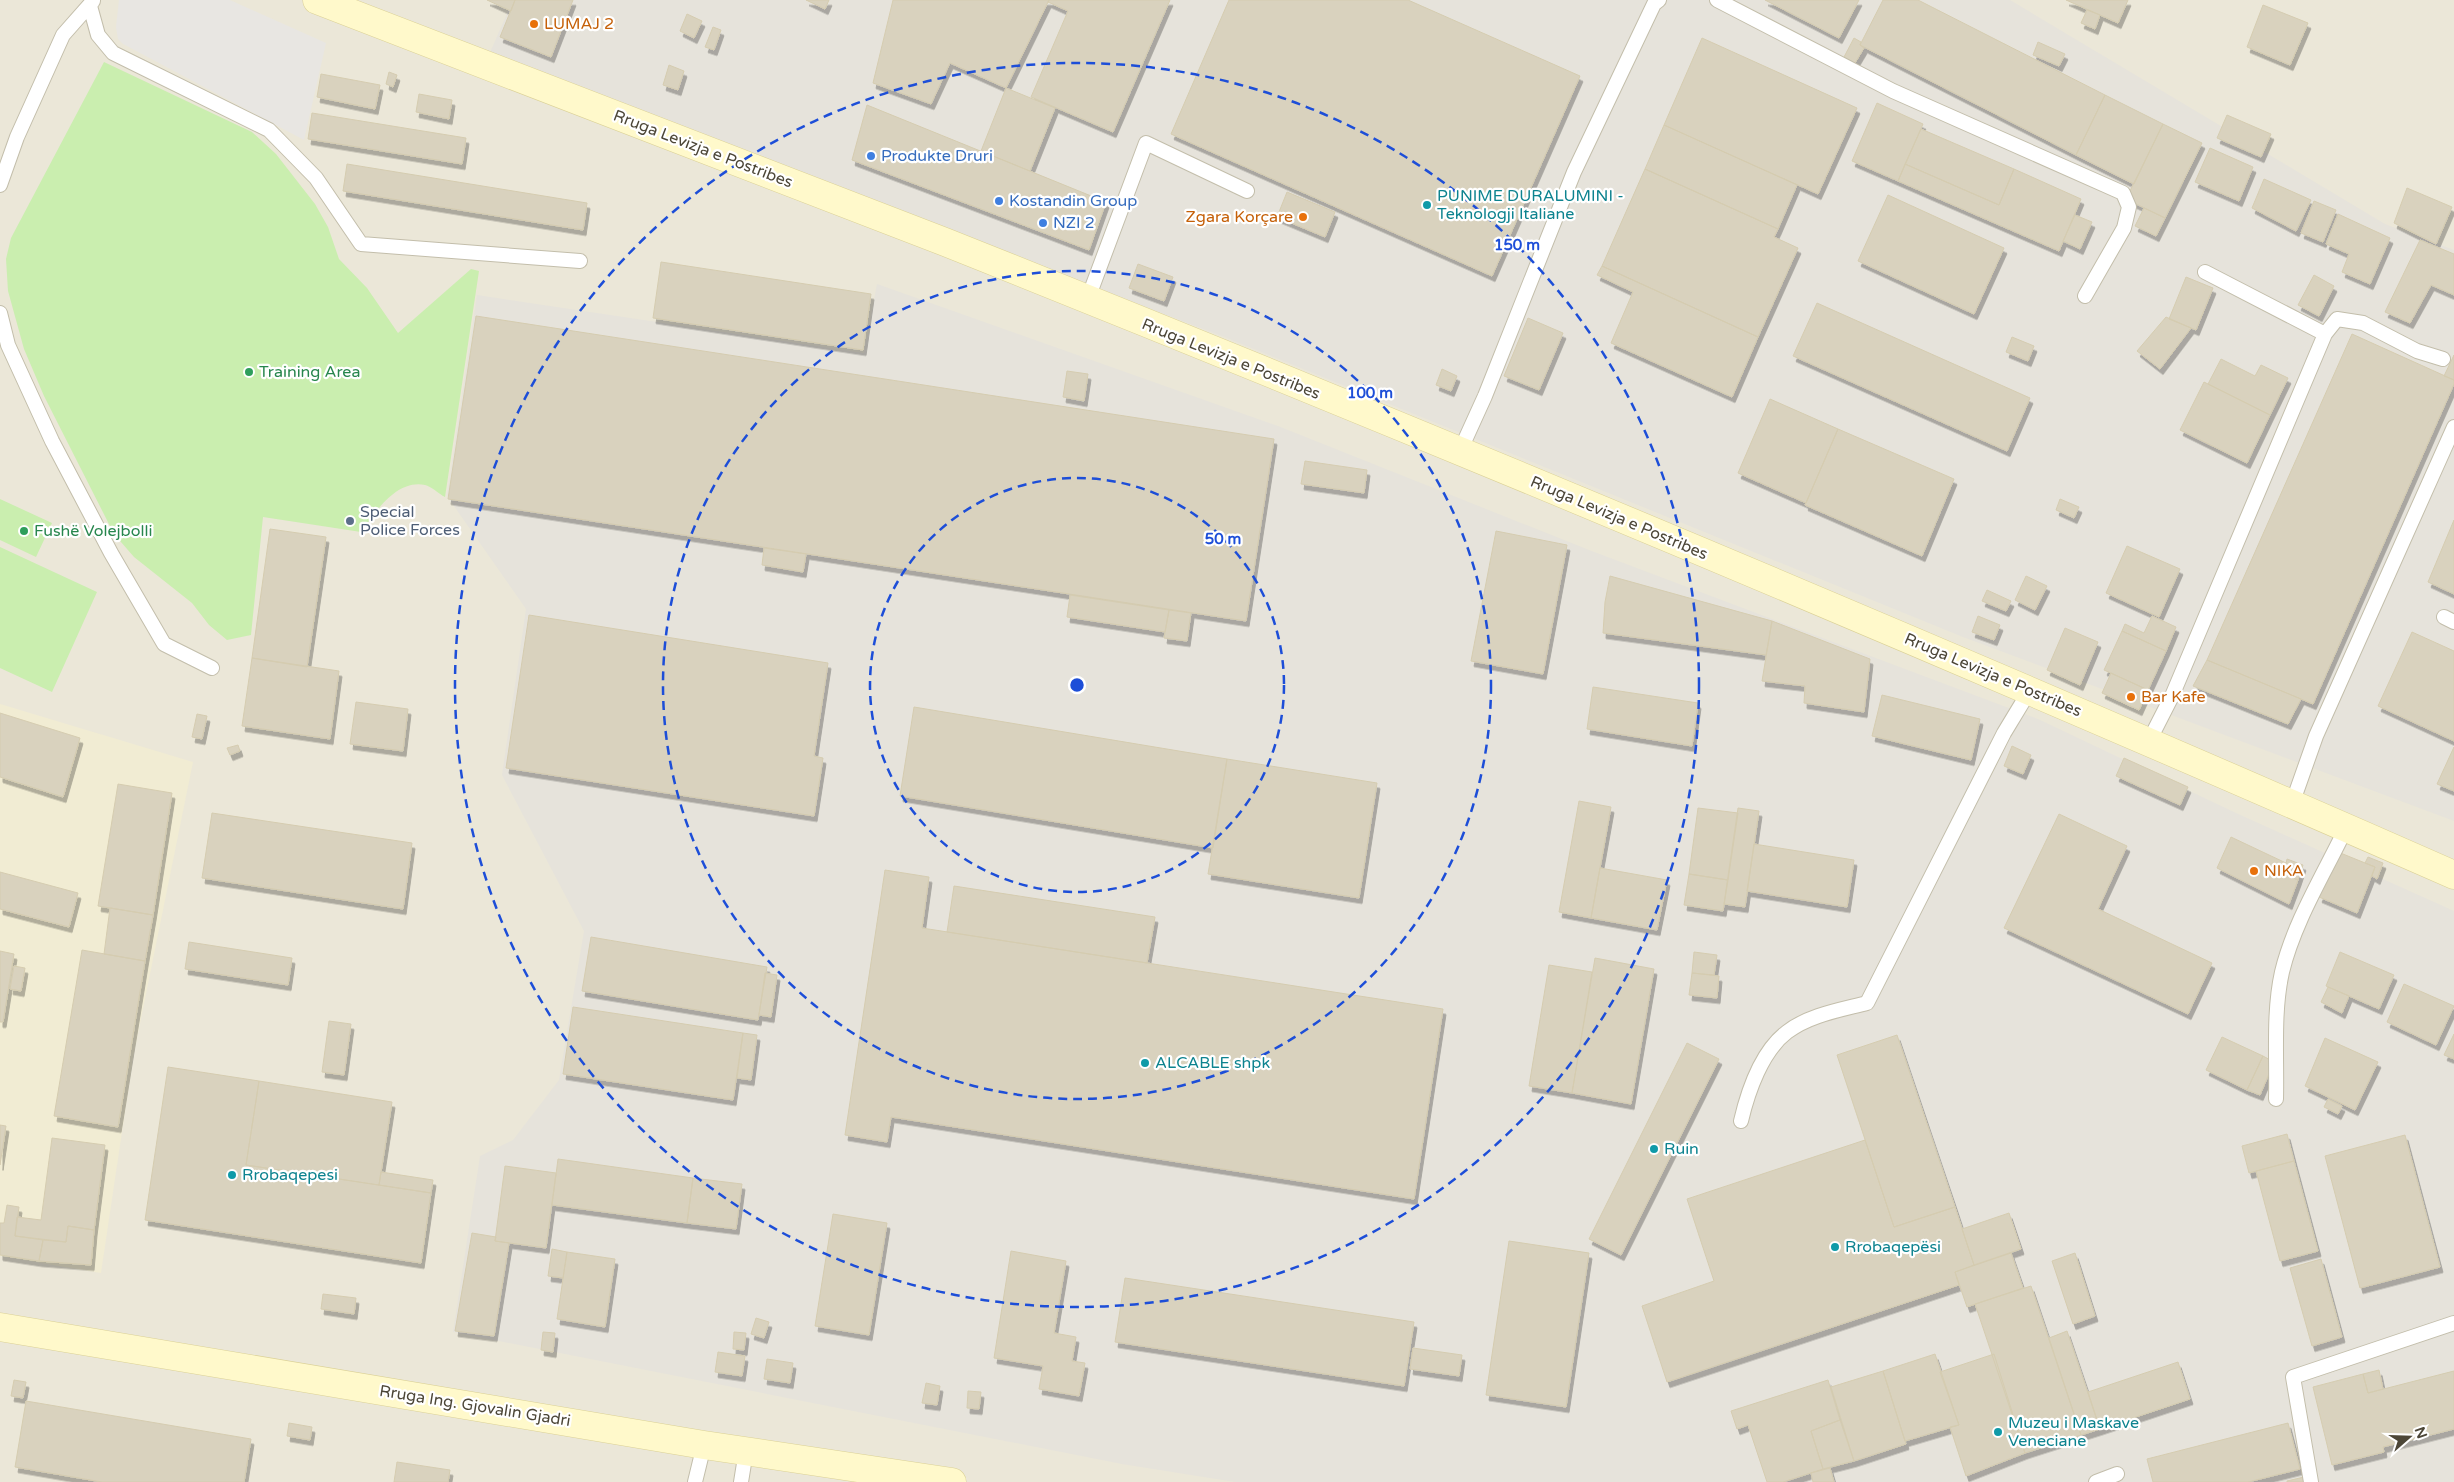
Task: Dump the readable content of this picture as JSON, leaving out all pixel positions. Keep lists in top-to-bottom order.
{
  "streets": {
    "street": ["Rruga Levizja e Postribes", "Rruga Ing. Gjovalin Gjadri"]
  },
  "places": [
    "LUMAJ 2",
    "Produkte Druri",
    "Kostandin Group",
    "PUNIME DURALUMINI - Teknologji Italiane",
    "Zgara Korçare",
    "NZI 2",
    "Training Area",
    "Special Police Forces",
    "Fushë Volejbolli",
    "Bar Kafe",
    "NIKA",
    "ALCABLE shpk",
    "Ruin",
    "Rrobaqepesi",
    "Rrobaqepësi",
    "Muzeu i Maskave Veneciane"
  ],
  "north": "right",
  "rings": ["150 m", "100 m", "50 m"]
}
